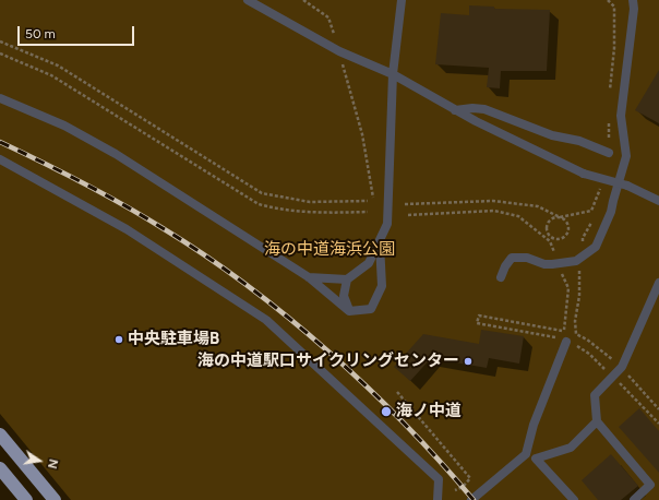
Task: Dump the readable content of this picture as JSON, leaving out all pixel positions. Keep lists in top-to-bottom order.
{
  "parks": ["海の中道海浜公園"],
  "places": ["中央駐車場B", "海の中道駅口サイクリングセンター", "海ノ中道"],
  "scale_bar": "50 m",
  "north": "right"
}
